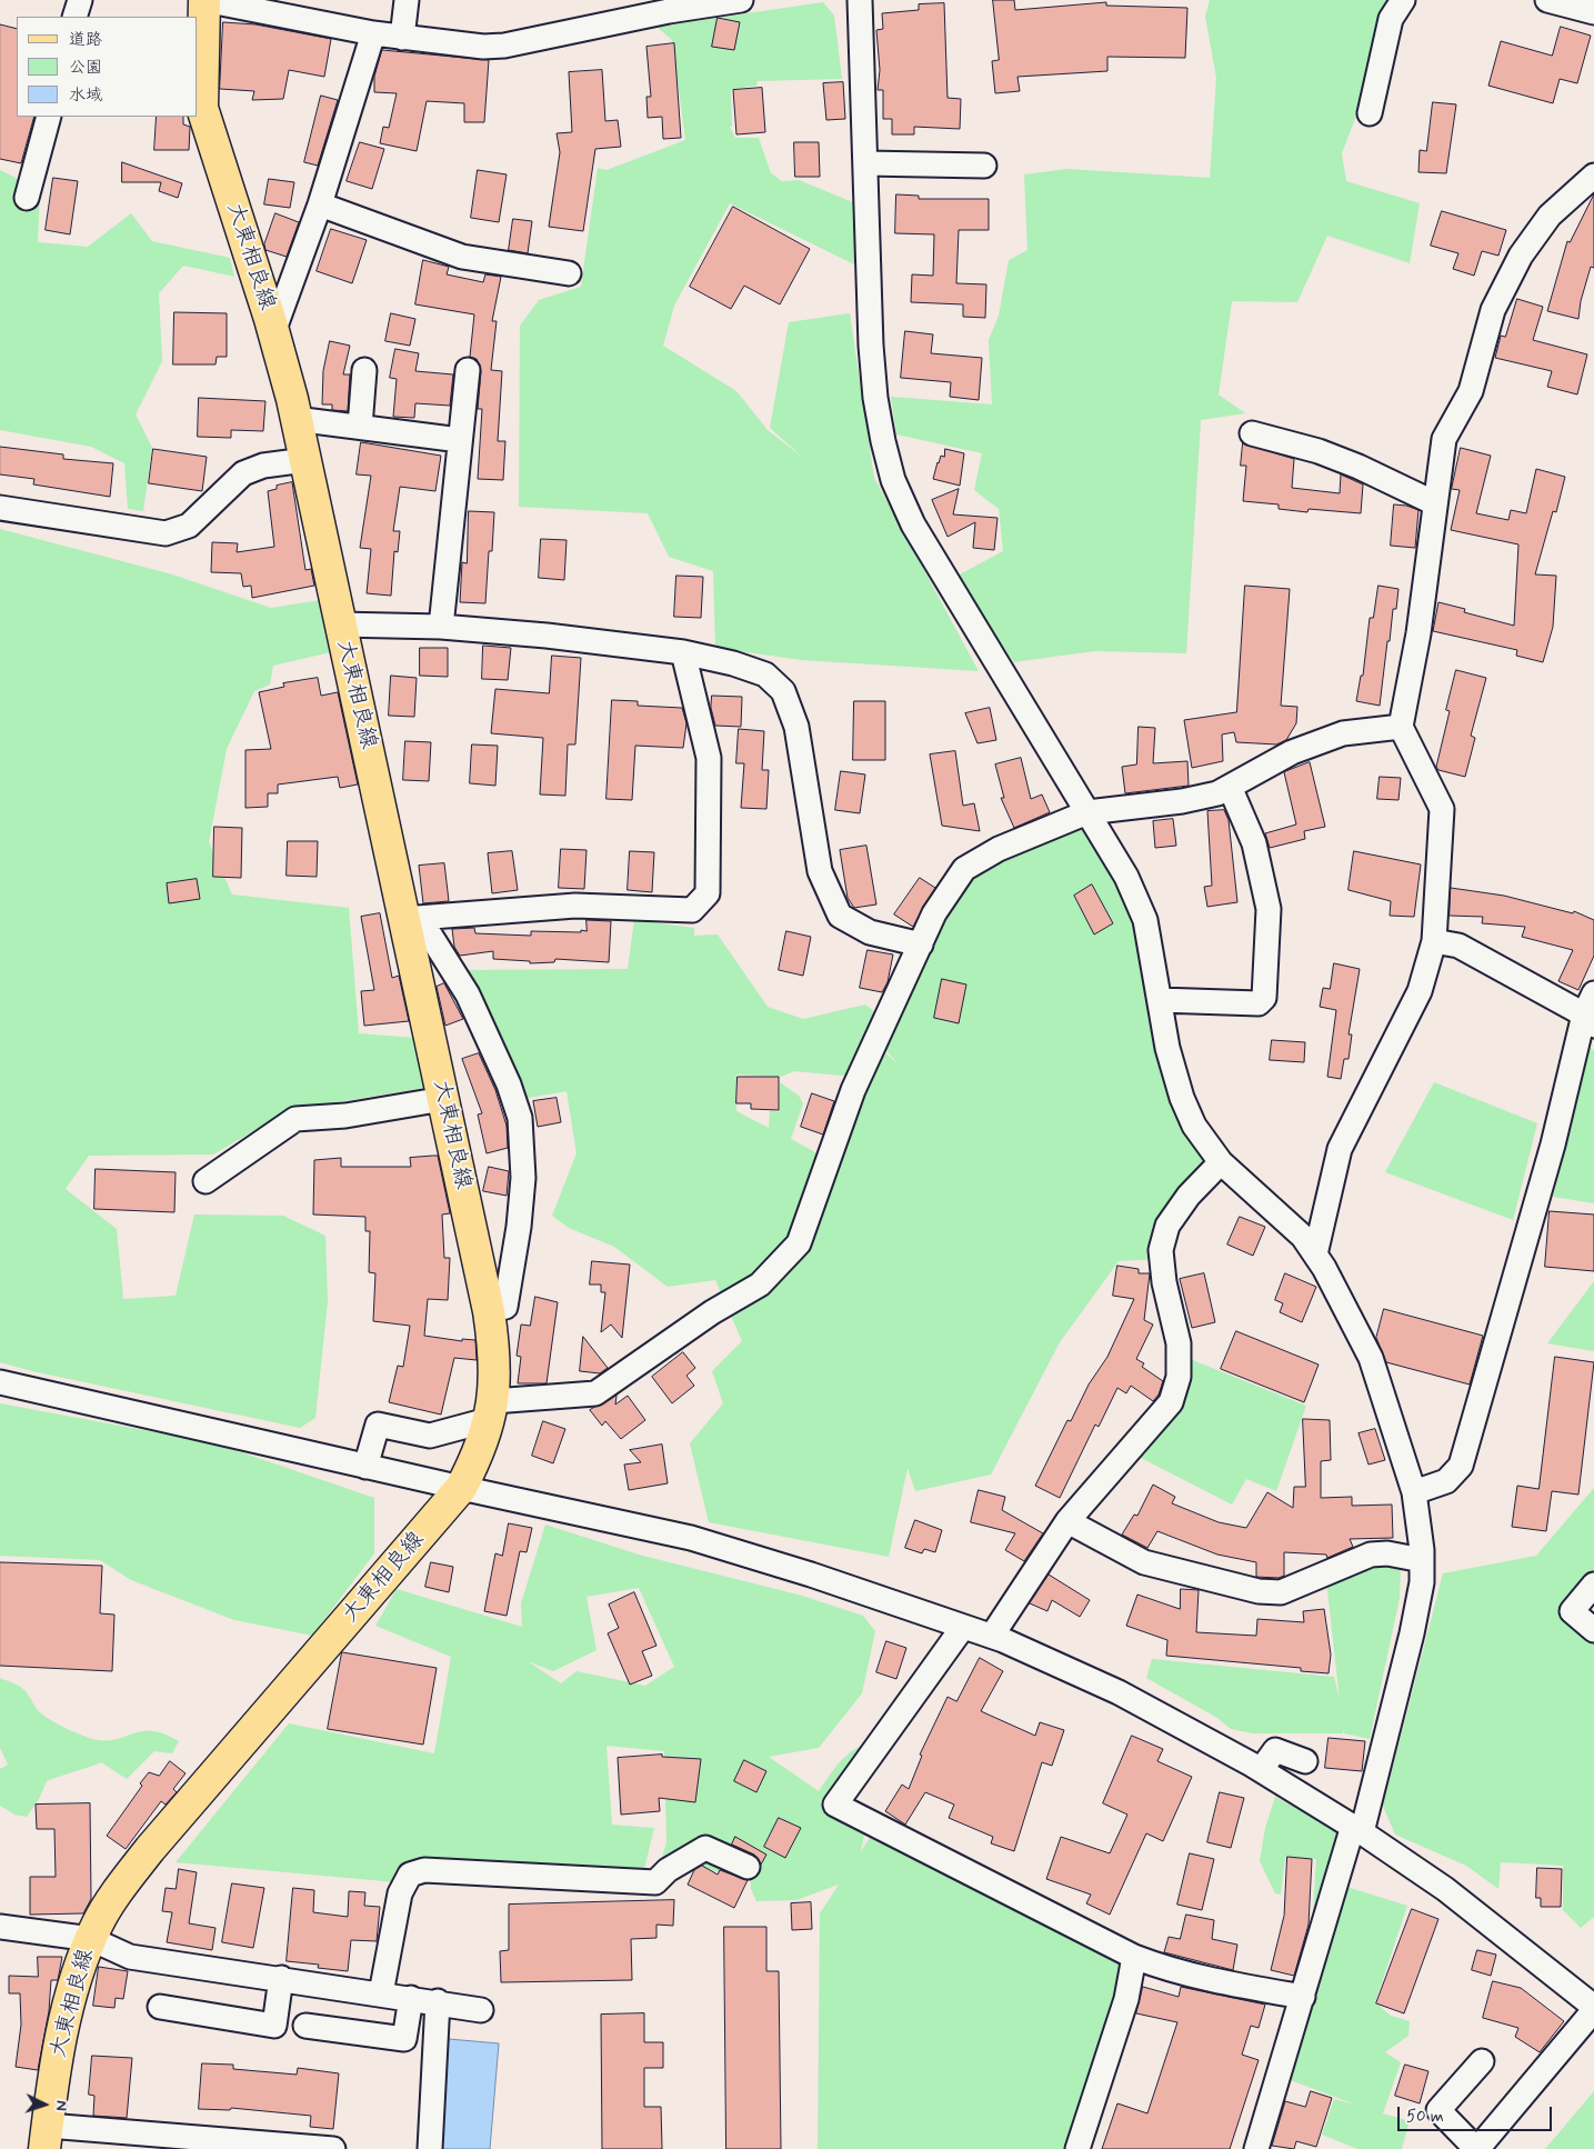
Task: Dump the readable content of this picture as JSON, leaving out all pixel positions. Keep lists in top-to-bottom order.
{
  "streets": {
    "main road": ["大東相良線"]
  },
  "legend": ["道路", "公園", "水域"],
  "scale_bar": "50 m",
  "north": "right"
}
